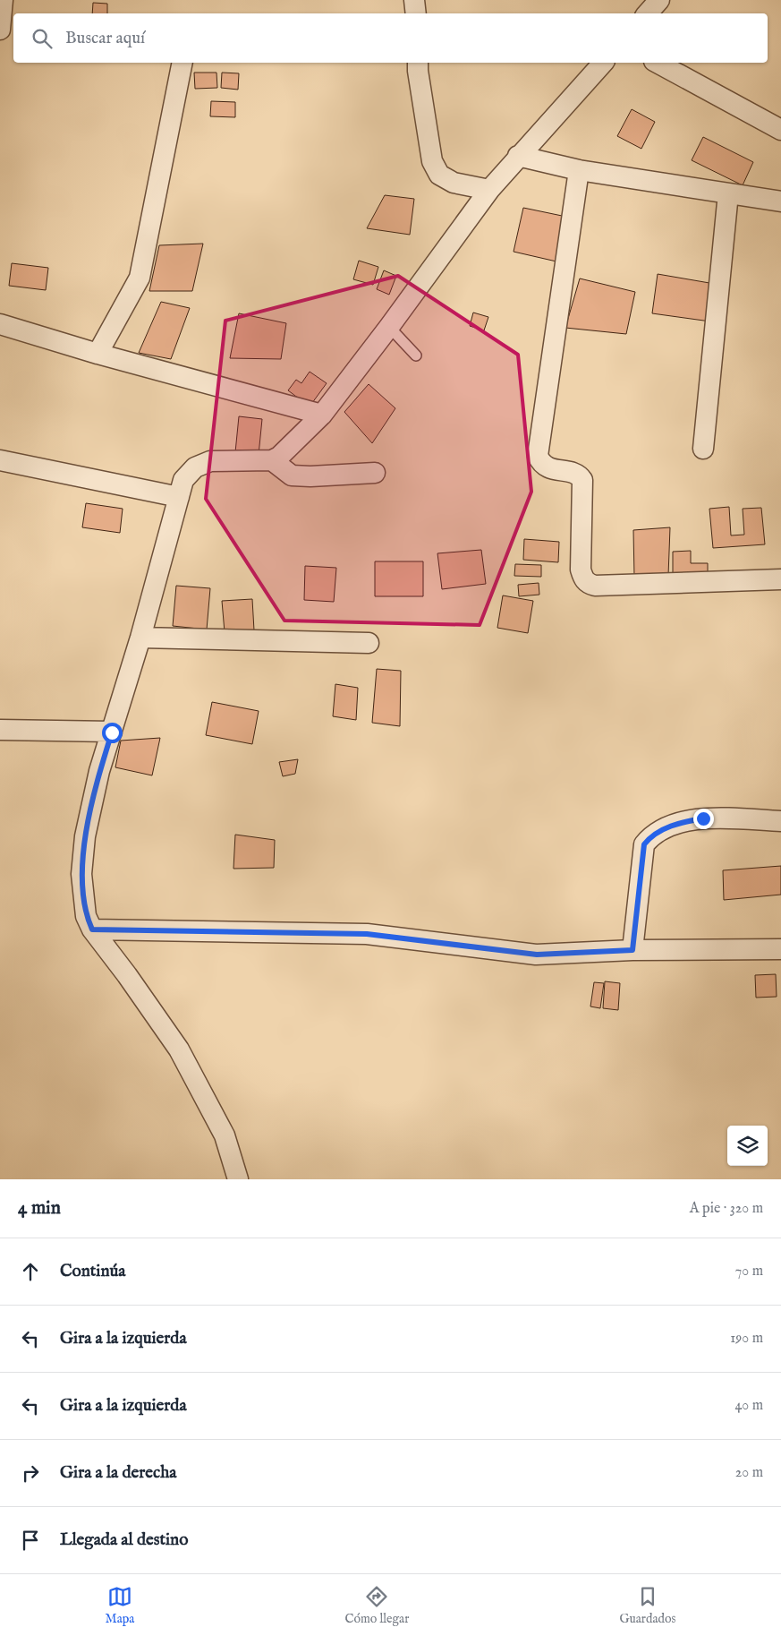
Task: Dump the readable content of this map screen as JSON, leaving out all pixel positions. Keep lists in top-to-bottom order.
{
  "page": {
    "search": "Buscar aquí",
    "heading": ["4 min", "A pie · 320 m"],
    "list": [
      ["Continúa", "70 m"],
      ["Gira a la izquierda", "190 m"],
      ["Gira a la izquierda", "40 m"],
      ["Gira a la derecha", "20 m"],
      "Llegada al destino"
    ],
    "nav": ["Mapa", "Cómo llegar", "Guardados"]
  }
}
